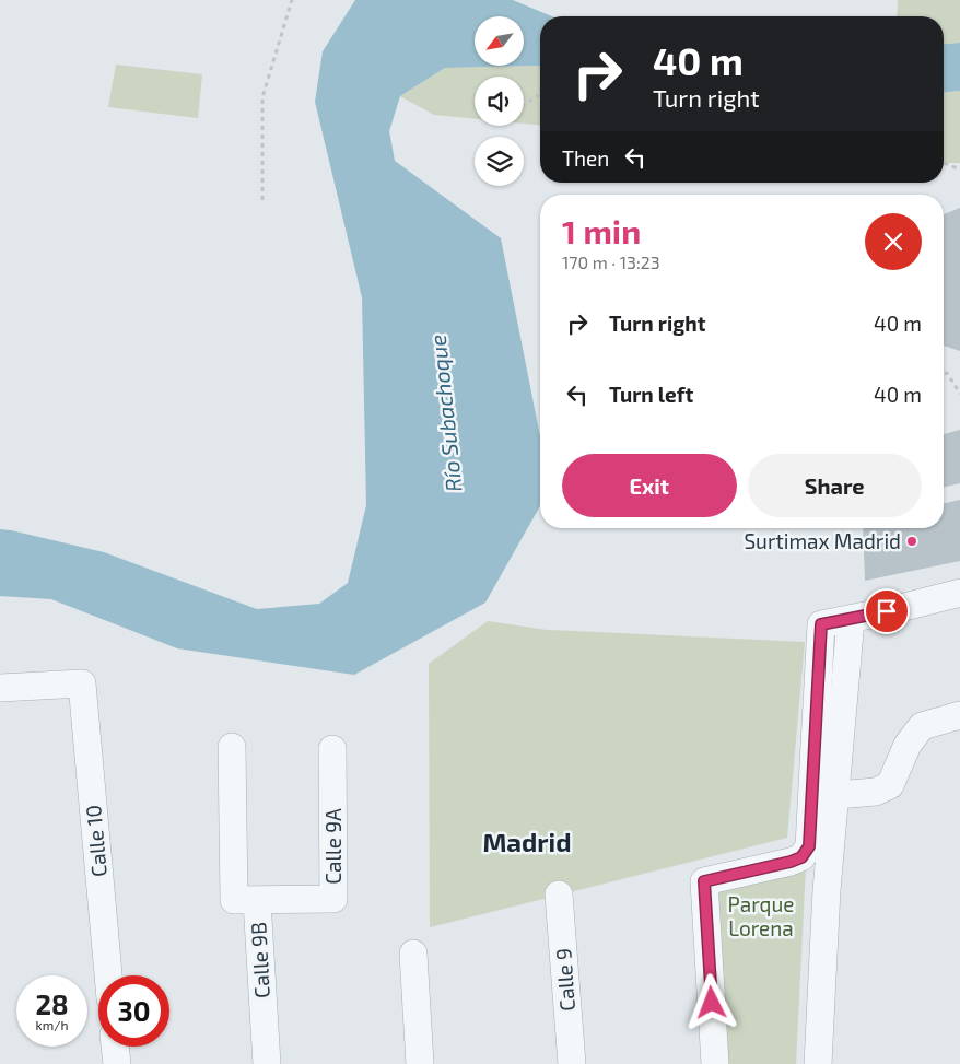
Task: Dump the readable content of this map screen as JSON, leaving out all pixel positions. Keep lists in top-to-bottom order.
{
  "streets": {
    "street": [
      "Calle 10",
      "Calle 9A",
      "Calle 9B",
      "Calle 9"
    ]
  },
  "crossings": [
    ["Calle 9A", "Calle 9B"]
  ],
  "districts": ["Madrid"],
  "water": ["Río Subachoque"],
  "parks": ["Parque Lorena"],
  "places": ["Surtimax Madrid"],
  "north": "bottom left",
  "page": {
    "turn": ["40 m", "Turn right"],
    "then": "Then",
    "heading": ["1 min", "170 m · 13:23"],
    "list": [
      {
        "name": "Turn right",
        "value": "40 m"
      },
      {
        "name": "Turn left",
        "value": "40 m"
      }
    ],
    "buttons": ["Exit", "Share"],
    "speed": "28 km/h",
    "limit": "30"
  }
}
